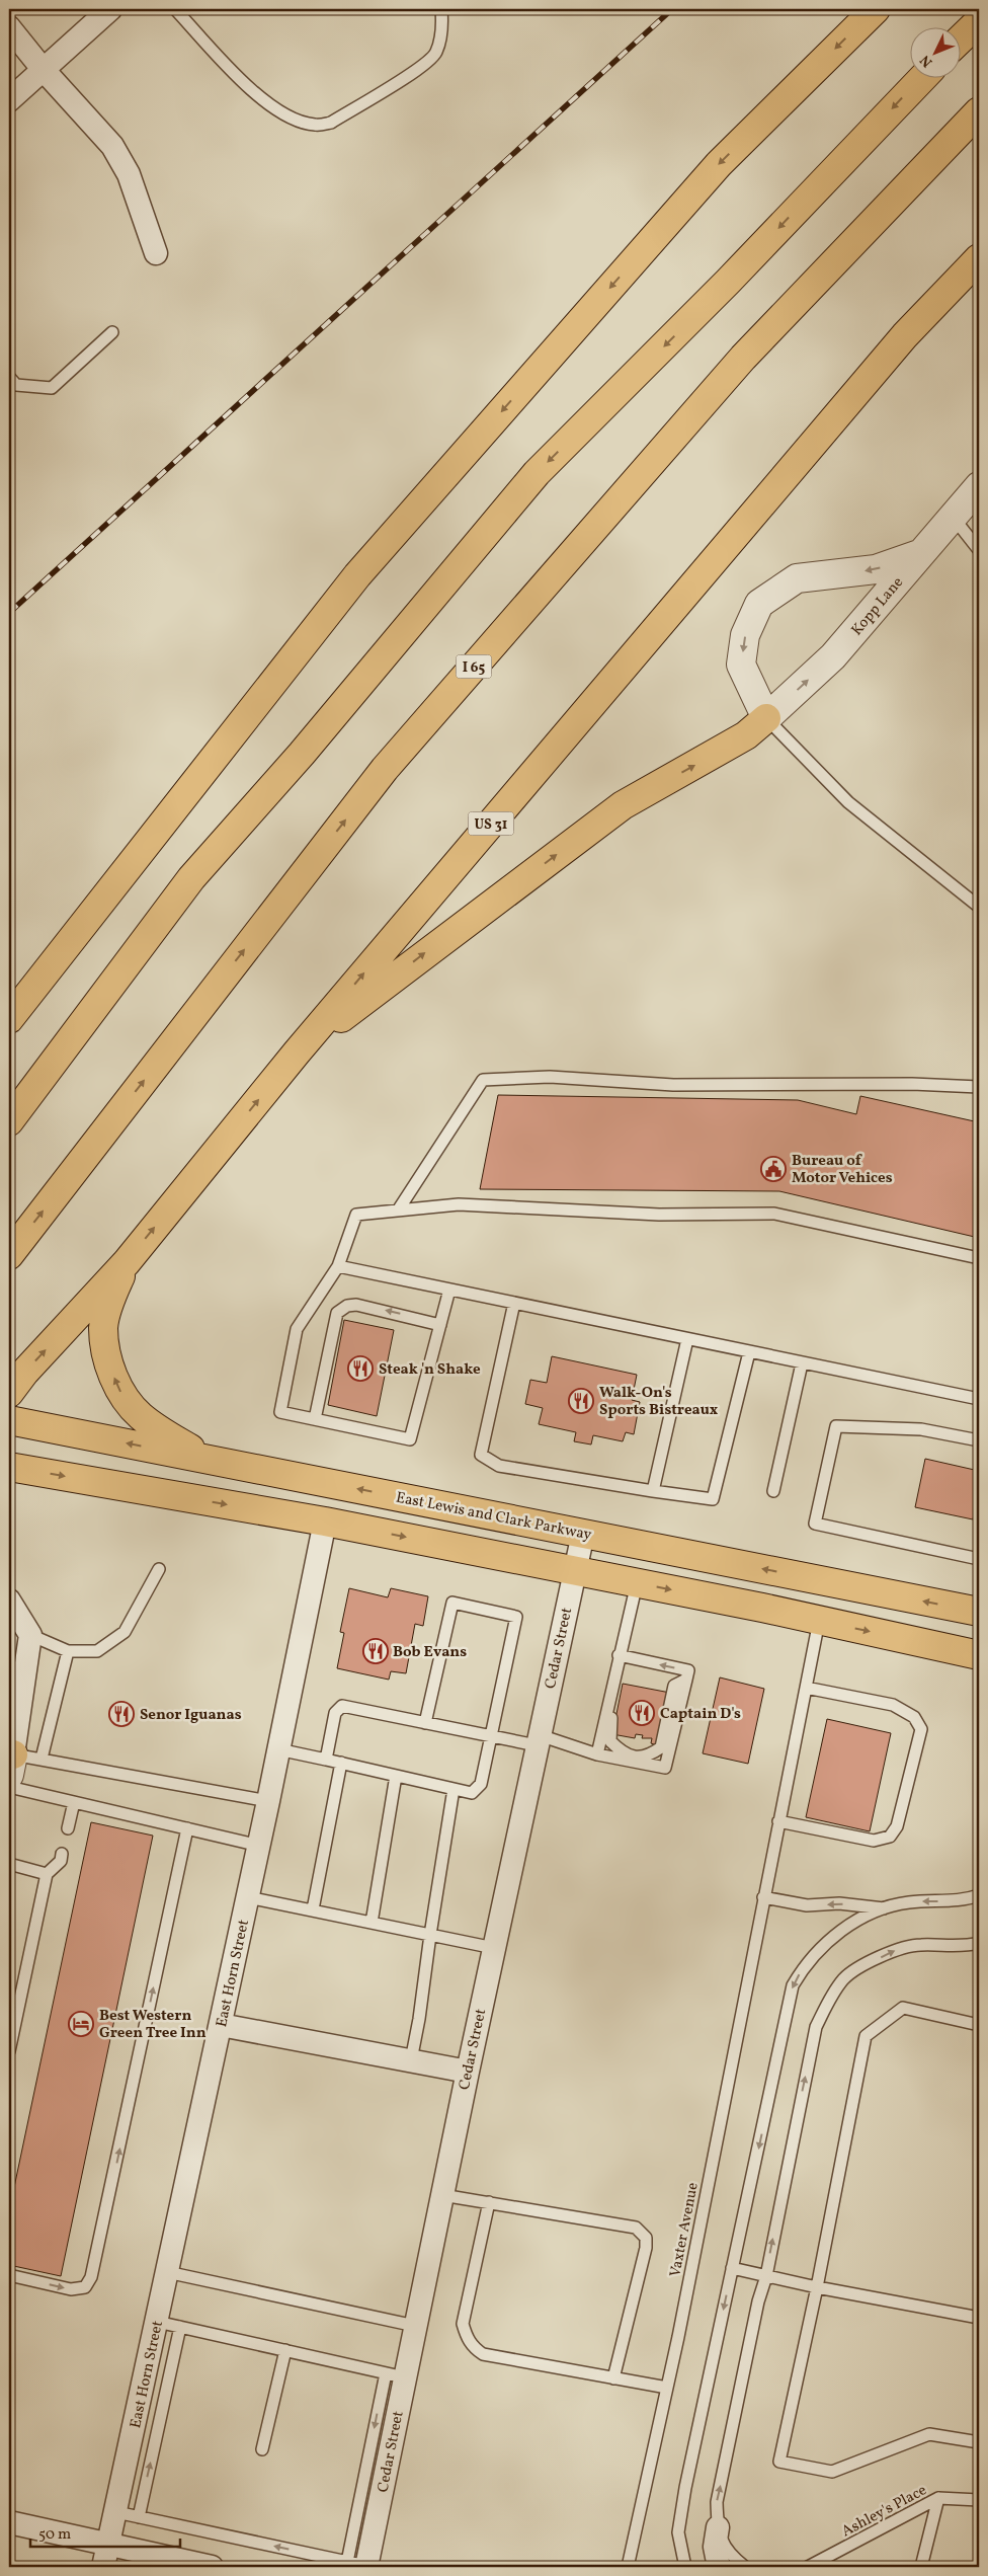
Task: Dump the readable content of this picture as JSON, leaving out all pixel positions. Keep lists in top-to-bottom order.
{
  "streets": {
    "main road": ["I 65", "US 31", "East Lewis and Clark Parkway"],
    "street": ["Kopp Lane", "Cedar Street", "East Horn Street"],
    "lane": ["Vaxter Avenue", "Ashley's Place"]
  },
  "crossings": [
    ["East Lewis and Clark Parkway", "Cedar Street"]
  ],
  "one_way": ["Kopp Lane"],
  "places": {
    "public building": ["Bureau of Motor Vehices"],
    "restaurant": [
      "Steak 'n Shake",
      "Walk-On's Sports Bistreaux",
      "Bob Evans",
      "Captain D's",
      "Senor Iguanas"
    ],
    "hotel": ["Best Western Green Tree Inn"]
  },
  "scale_bar": "50 m",
  "north": "bottom left"
}
